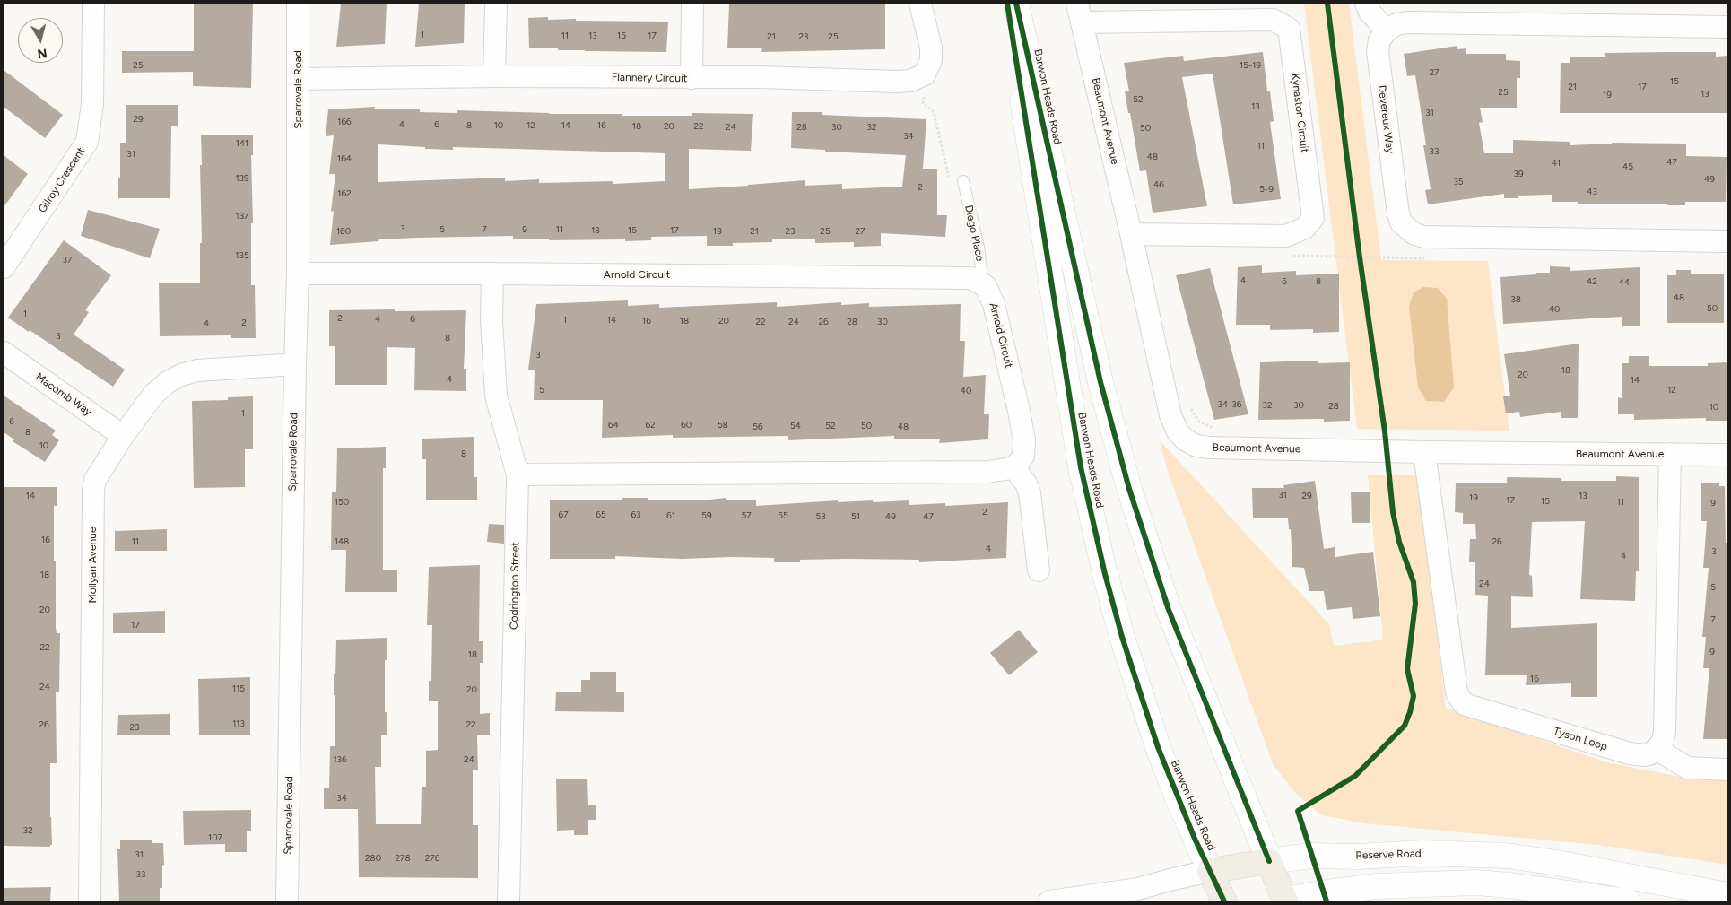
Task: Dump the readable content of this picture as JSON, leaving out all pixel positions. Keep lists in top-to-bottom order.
{
  "streets": {
    "main road": ["Barwon Heads Road", "Reserve Road"],
    "street": [
      "Flannery Circuit",
      "Sparrovale Road",
      "Kynaston Circuit",
      "Devereux Way",
      "Beaumont Avenue",
      "Gilroy Crescent",
      "Arnold Circuit",
      "Macomb Way",
      "Mollyan Avenue",
      "Codrington Street",
      "Tyson Loop"
    ],
    "lane": ["Diego Place"]
  },
  "crossings": [
    ["Flannery Circuit", "Sparrovale Road"],
    ["Sparrovale Road", "Arnold Circuit"],
    ["Sparrovale Road", "Mollyan Avenue"],
    ["Barwon Heads Road", "Reserve Road"],
    ["Kynaston Circuit", "Beaumont Avenue"],
    ["Beaumont Avenue", "Tyson Loop"],
    ["Diego Place", "Arnold Circuit"],
    ["Arnold Circuit", "Codrington Street"],
    ["Macomb Way", "Mollyan Avenue"]
  ],
  "house_numbers": [
    "1",
    "11",
    "13",
    "15",
    "17",
    "21",
    "23",
    "25",
    "25",
    "15-19",
    "27",
    "15",
    "21",
    "17",
    "25",
    "13",
    "19",
    "52",
    "13",
    "31",
    "29",
    "166",
    "4",
    "6",
    "8",
    "10",
    "12",
    "14",
    "16",
    "18",
    "20",
    "22",
    "24",
    "28",
    "30",
    "32",
    "50",
    "34",
    "141",
    "11",
    "33",
    "31",
    "48",
    "164",
    "47",
    "41",
    "45",
    "39",
    "139",
    "49",
    "35",
    "46",
    "2",
    "5-9",
    "43",
    "162",
    "137",
    "3",
    "5",
    "7",
    "9",
    "11",
    "13",
    "15",
    "17",
    "160",
    "19",
    "21",
    "23",
    "25",
    "27",
    "135",
    "37",
    "4",
    "6",
    "8",
    "42",
    "44",
    "48",
    "38",
    "50",
    "40",
    "1",
    "2",
    "4",
    "6",
    "1",
    "14",
    "16",
    "18",
    "20",
    "22",
    "24",
    "26",
    "28",
    "30",
    "2",
    "4",
    "3",
    "8",
    "3",
    "18",
    "20",
    "4",
    "14",
    "5",
    "12",
    "40",
    "34-36",
    "32",
    "30",
    "28",
    "10",
    "1",
    "6",
    "64",
    "62",
    "60",
    "58",
    "54",
    "52",
    "50",
    "56",
    "48",
    "8",
    "10",
    "8",
    "31",
    "14",
    "29",
    "13",
    "19",
    "17",
    "15",
    "150",
    "11",
    "9",
    "2",
    "67",
    "65",
    "63",
    "61",
    "59",
    "57",
    "55",
    "53",
    "51",
    "49",
    "47",
    "16",
    "11",
    "148",
    "26",
    "4",
    "3",
    "4",
    "18",
    "24",
    "5",
    "20",
    "7",
    "17",
    "22",
    "9",
    "18",
    "16",
    "24",
    "115",
    "20",
    "113",
    "26",
    "22",
    "23",
    "136",
    "24",
    "134",
    "32",
    "107",
    "31",
    "280",
    "278",
    "276",
    "33"
  ],
  "north": "bottom"
}
